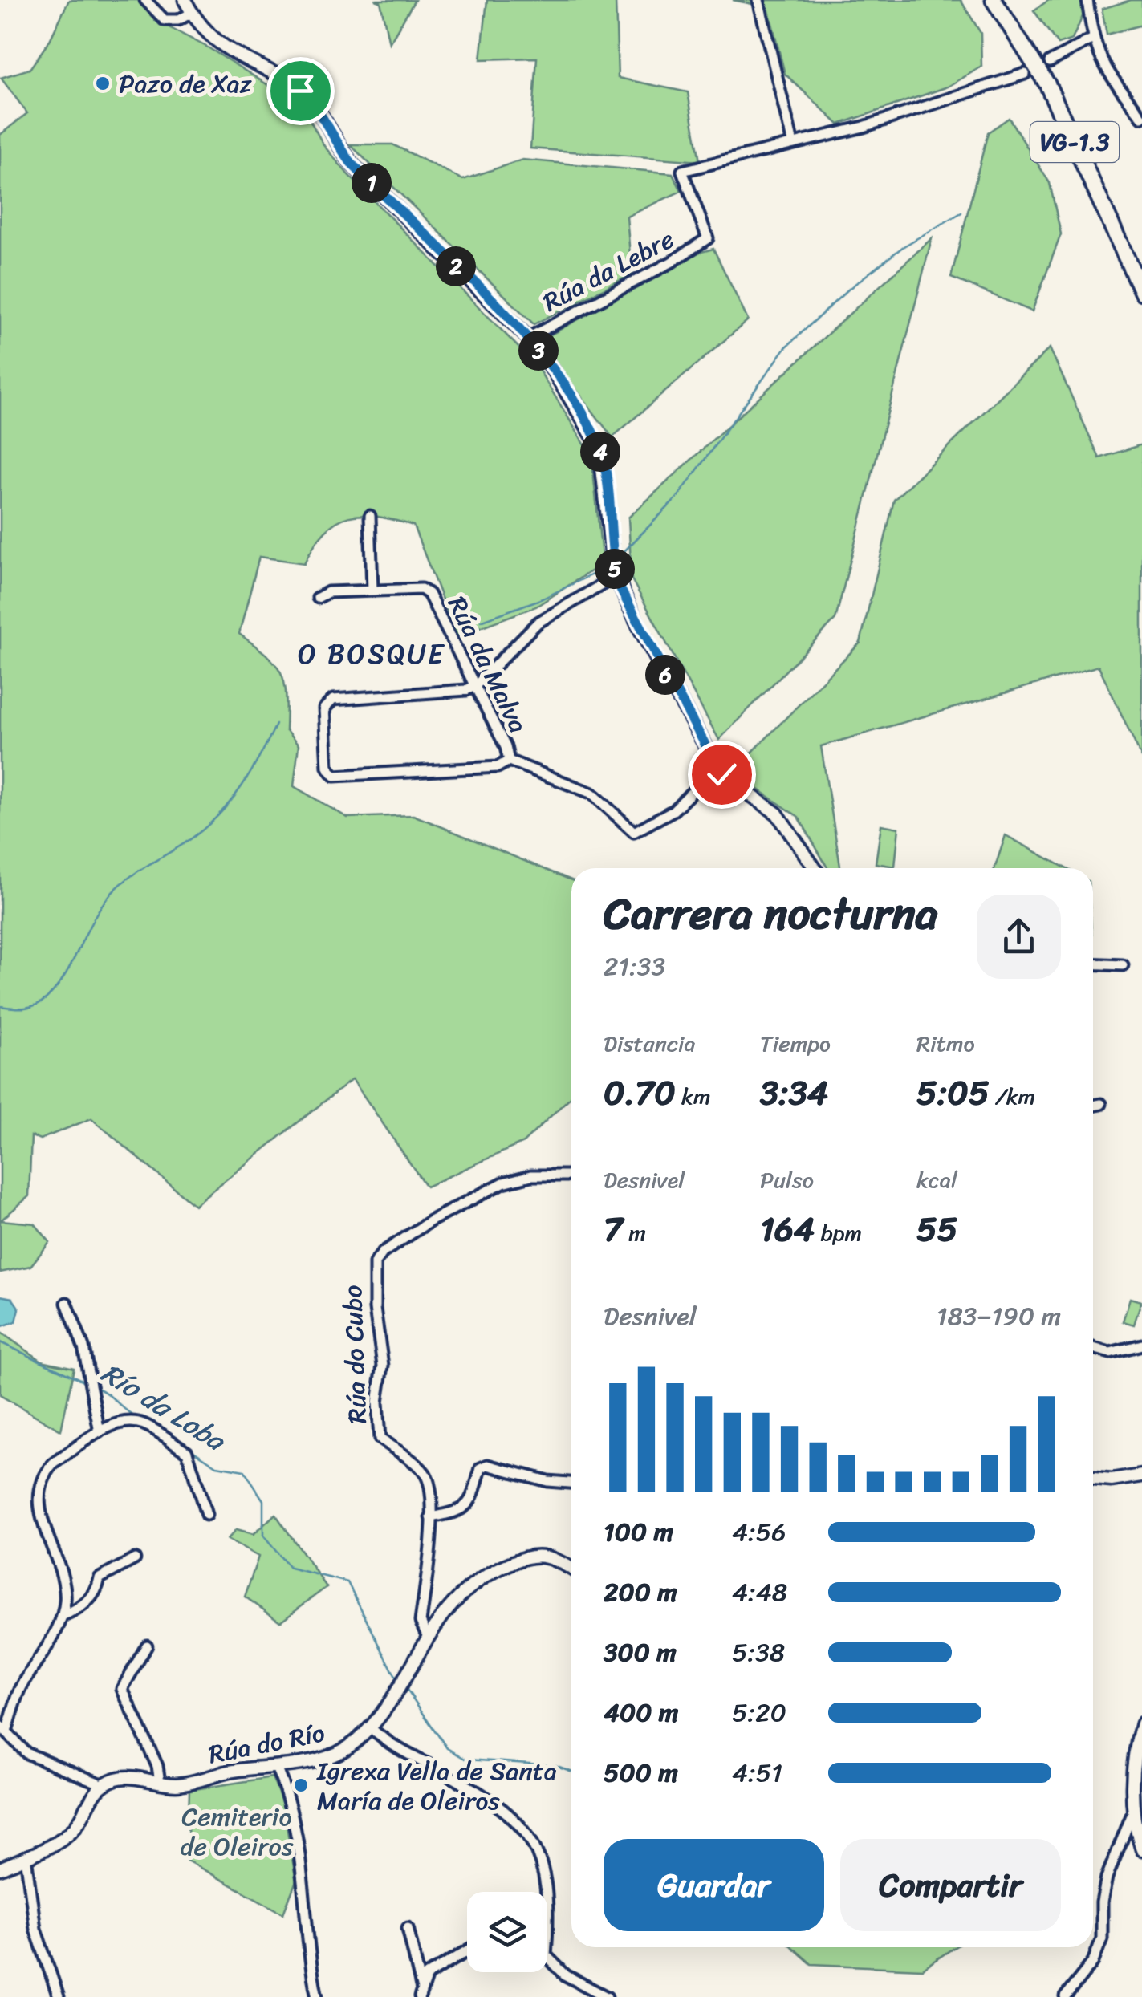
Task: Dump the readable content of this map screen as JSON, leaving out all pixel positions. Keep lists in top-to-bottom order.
{
  "streets": {
    "highway": ["VG-1.3"],
    "street": [
      "Rúa da Lebre",
      "Rúa da Malva",
      "Rúa do Cubo",
      "Rúa do Río"
    ]
  },
  "crossings": [
    ["Rúa do Cubo", "Rúa do Río"]
  ],
  "districts": ["O BOSQUE"],
  "water": ["Río da Loba"],
  "parks": ["Cemiterio de Oleiros"],
  "places": ["Pazo de Xaz", "Igrexa Vella de Santa María de Oleiros"],
  "page": {
    "pins": [
      "1",
      "2",
      "3",
      "4",
      "5",
      "6"
    ],
    "heading": ["Carrera nocturna", "21:33"],
    "stats": [
      ["Distancia", "0.70 km"],
      ["Tiempo", "3:34"],
      ["Ritmo", "5:05 /km"],
      ["Desnivel", "7 m"],
      ["Pulso", "164 bpm"],
      ["kcal", "55"]
    ],
    "chart": ["Desnivel", "183–190 m"],
    "list": [
      {
        "name": "100 m",
        "note": "4:56"
      },
      {
        "name": "200 m",
        "note": "4:48"
      },
      {
        "name": "300 m",
        "note": "5:38"
      },
      {
        "name": "400 m",
        "note": "5:20"
      },
      {
        "name": "500 m",
        "note": "4:51"
      }
    ],
    "buttons": ["Guardar", "Compartir"]
  }
}
